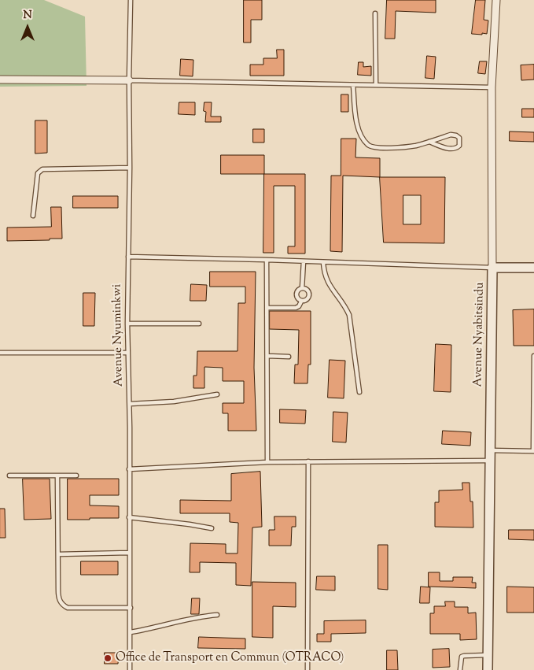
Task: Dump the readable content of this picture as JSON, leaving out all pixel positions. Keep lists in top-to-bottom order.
{
  "streets": {
    "street": ["Avenue Nyabitsindu"],
    "lane": ["Avenue Nyuminkwi"]
  },
  "places": ["Office de Transport en Commun (OTRACO)"],
  "north": "top"
}
